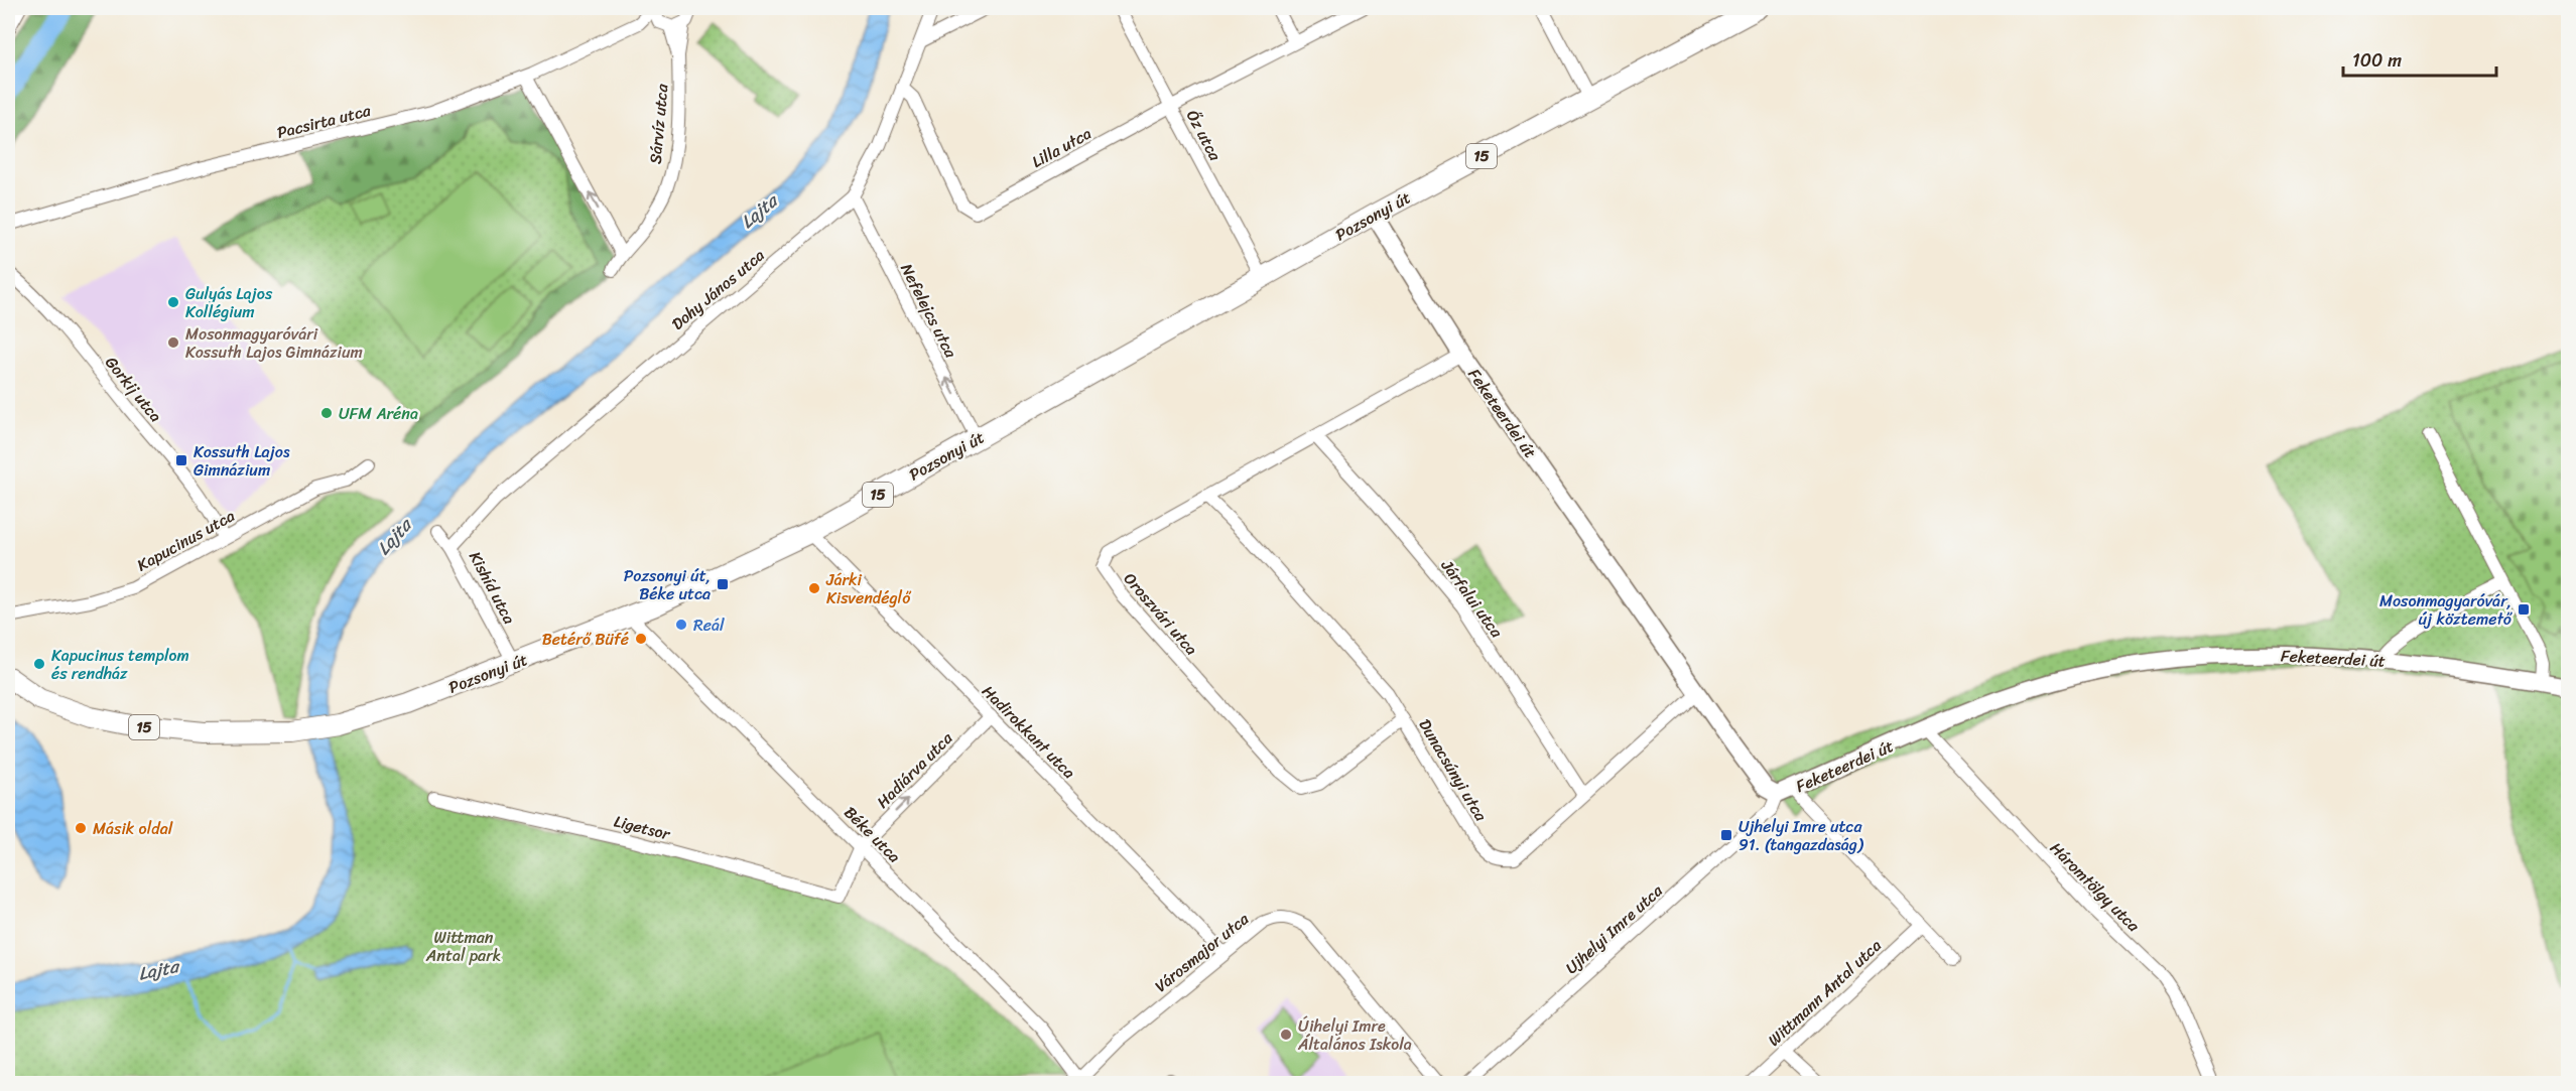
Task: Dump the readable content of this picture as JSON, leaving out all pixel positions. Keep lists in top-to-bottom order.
{
  "streets": {
    "main road": ["15", "Pozsonyi út", "Feketeerdei út"],
    "street": [
      "Pacsirta utca",
      "Sárvíz utca",
      "Őz utca",
      "Lilla utca",
      "Dohy János utca",
      "Nefelejcs utca",
      "Gorkij utca",
      "Kapucinus utca",
      "Kishíd utca",
      "Járfalui utca",
      "Oroszvári utca",
      "Hadirokkant utca",
      "Hadiárva utca",
      "Dunacsúnyi utca",
      "Ligetsor",
      "Béke utca",
      "Háromtölgy utca",
      "Ujhelyi Imre utca",
      "Városmajor utca",
      "Wittmann Antal utca"
    ]
  },
  "crossings": [
    ["Őz utca", "Lilla utca"],
    ["Őz utca", "Pozsonyi út"],
    ["Lilla utca", "Dohy János utca"],
    ["15", "Pozsonyi út"],
    ["Pozsonyi út", "Nefelejcs utca"],
    ["Pozsonyi út", "Feketeerdei út"],
    ["Pozsonyi út", "Kishíd utca"],
    ["Pozsonyi út", "Hadirokkant utca"],
    ["Pozsonyi út", "Béke utca"],
    ["Dohy János utca", "Nefelejcs utca"],
    ["Dohy János utca", "Kishíd utca"],
    ["Gorkij utca", "Kapucinus utca"],
    ["Feketeerdei út", "Oroszvári utca"],
    ["Feketeerdei út", "Dunacsúnyi utca"],
    ["Feketeerdei út", "Háromtölgy utca"],
    ["Feketeerdei út", "Ujhelyi Imre utca"],
    ["Járfalui utca", "Oroszvári utca"],
    ["Járfalui utca", "Dunacsúnyi utca"],
    ["Oroszvári utca", "Dunacsúnyi utca"],
    ["Hadirokkant utca", "Hadiárva utca"],
    ["Hadirokkant utca", "Városmajor utca"],
    ["Hadiárva utca", "Ligetsor"],
    ["Hadiárva utca", "Béke utca"],
    ["Ligetsor", "Béke utca"],
    ["Béke utca", "Városmajor utca"]
  ],
  "one_way": ["Nefelejcs utca", "Hadiárva utca"],
  "water": ["Lajta"],
  "parks": ["Wittman Antal park"],
  "places": {
    "other": [
      "Gulyás Lajos Kollégium",
      "Mosonmagyaróvári Kossuth Lajos Gimnázium",
      "UFM Aréna",
      "Járki Kisvendéglő",
      "Reál",
      "Betérő Büfé",
      "Kapucinus templom és rendház",
      "Másik oldal",
      "Újhelyi Imre Általános Iskola"
    ],
    "transit": [
      "Kossuth Lajos Gimnázium",
      "Pozsonyi út, Béke utca",
      "Mosonmagyaróvár, új köztemető",
      "Ujhelyi Imre utca 91. (tangazdaság)"
    ]
  },
  "scale_bar": "100 m"
}
